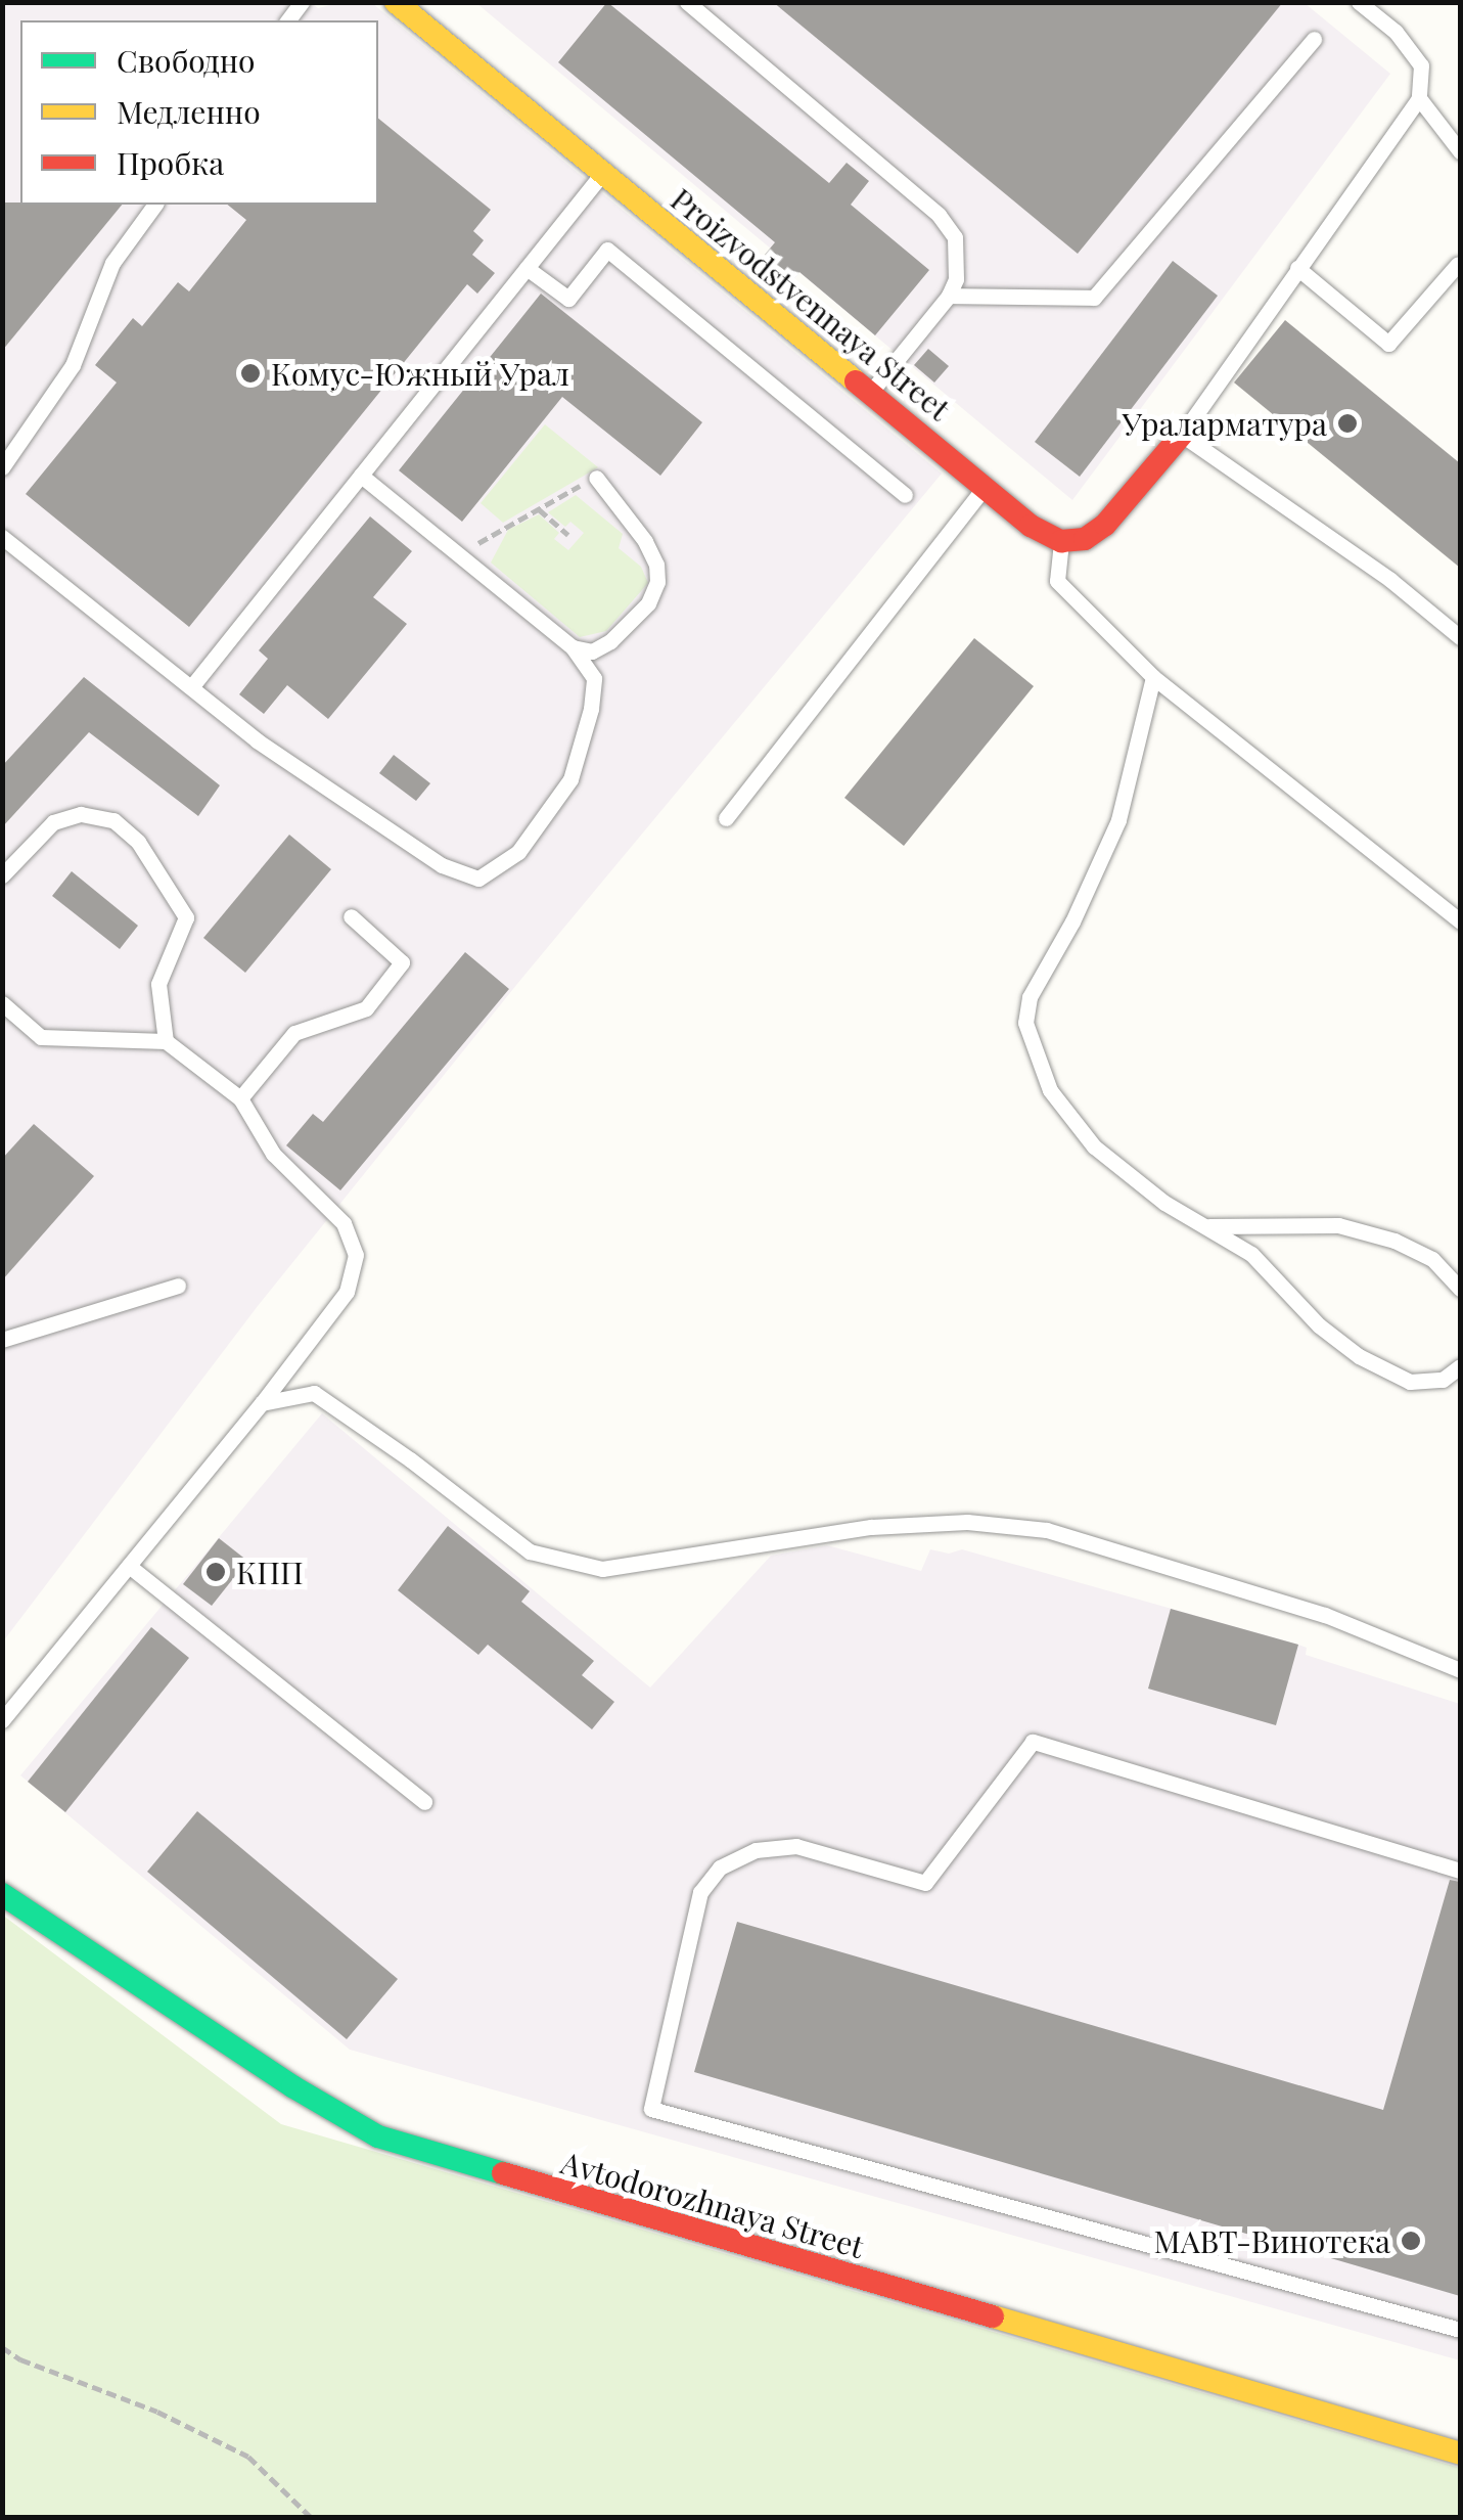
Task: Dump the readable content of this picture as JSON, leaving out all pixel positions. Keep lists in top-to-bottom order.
{
  "streets": {
    "street": ["Proizvodstvennaya Street", "Avtodorozhnaya Street"]
  },
  "places": [
    "Комус-Южный Урал",
    "Ураларматура",
    "КПП",
    "МАВТ-Винотека"
  ],
  "legend": ["Свободно", "Медленно", "Пробка"]
}
